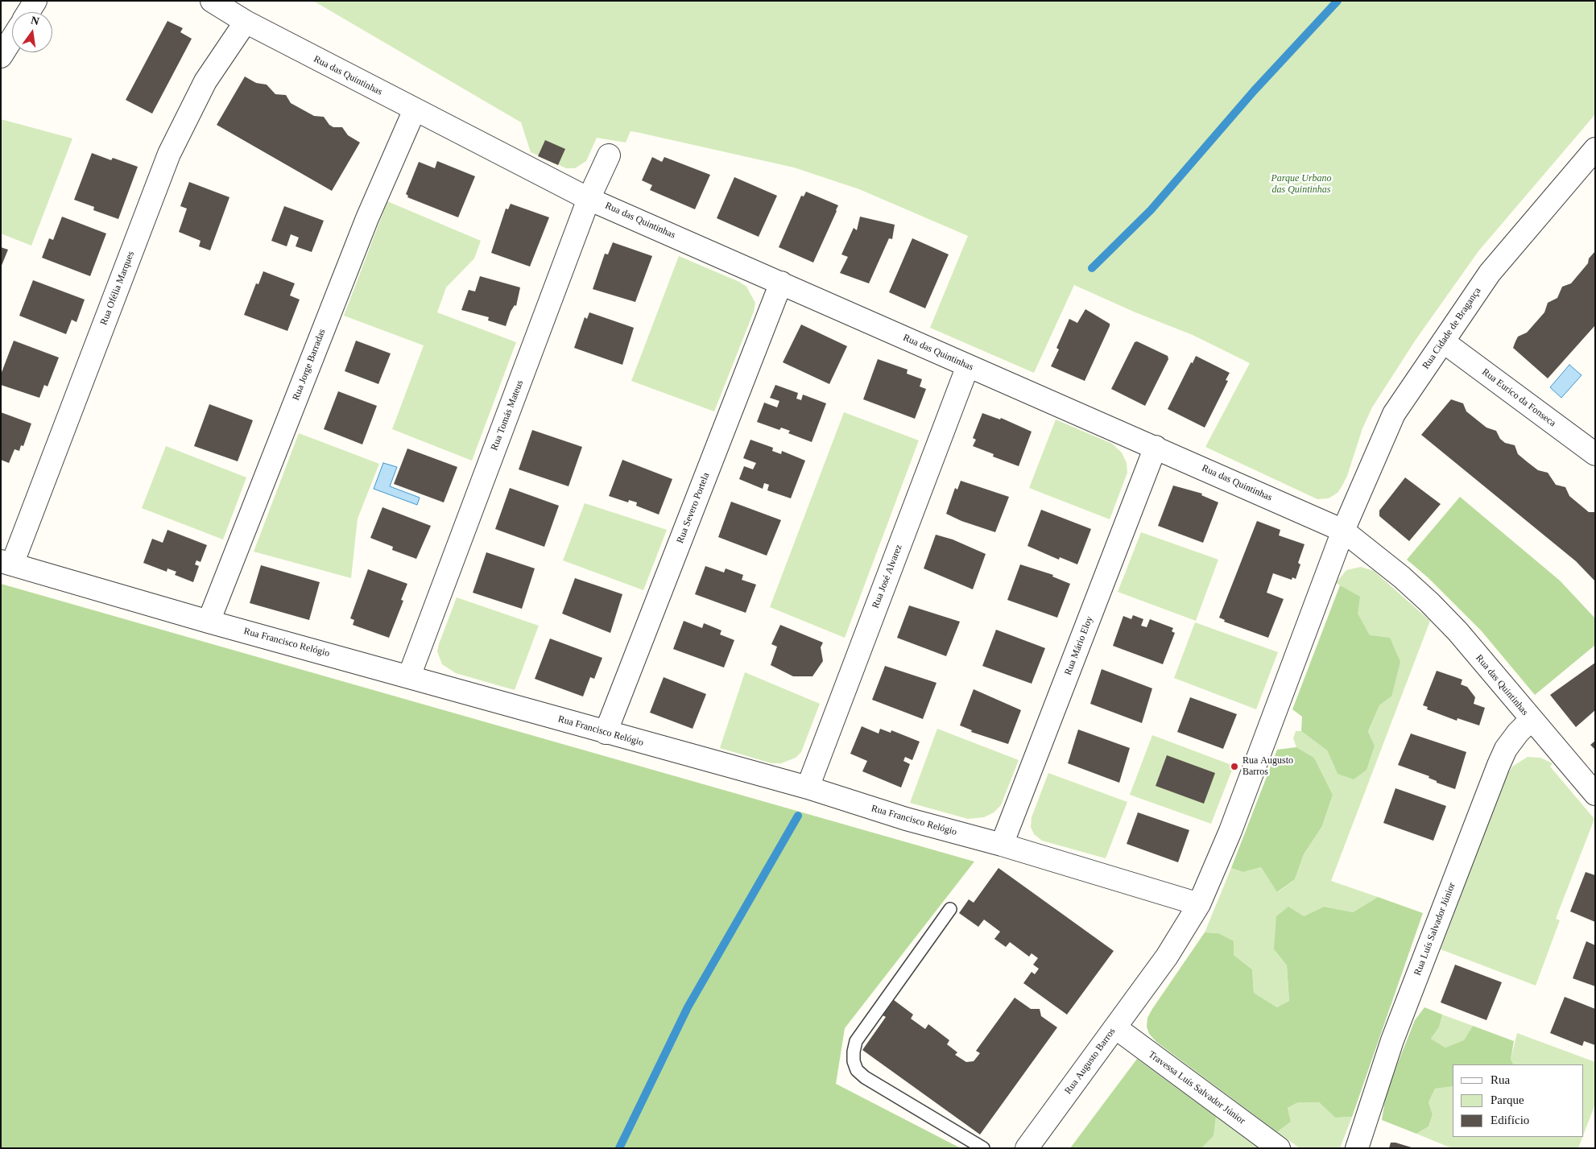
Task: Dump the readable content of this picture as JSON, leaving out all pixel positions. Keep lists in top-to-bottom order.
{
  "streets": {
    "street": [
      "Rua das Quintinhas",
      "Rua Ofélia Marques",
      "Rua Cidade de Bragança",
      "Rua Jorge Barradas",
      "Rua Eurico da Fonseca",
      "Rua Tomás Mateus",
      "Rua Severo Portela",
      "Rua José Alvarez",
      "Rua Francisco Relógio",
      "Rua Mário Eloy",
      "Rua Luís Salvador Júnior",
      "Rua Augusto Barros",
      "Travessa Luís Salvador Júnior"
    ]
  },
  "crossings": [
    ["Rua das Quintinhas", "Rua Ofélia Marques"],
    ["Rua das Quintinhas", "Rua Cidade de Bragança"],
    ["Rua das Quintinhas", "Rua Jorge Barradas"],
    ["Rua das Quintinhas", "Rua Tomás Mateus"],
    ["Rua das Quintinhas", "Rua Severo Portela"],
    ["Rua das Quintinhas", "Rua José Alvarez"],
    ["Rua das Quintinhas", "Rua Mário Eloy"],
    ["Rua das Quintinhas", "Rua Luís Salvador Júnior"],
    ["Rua das Quintinhas", "Rua Augusto Barros"],
    ["Rua Ofélia Marques", "Rua Francisco Relógio"],
    ["Rua Cidade de Bragança", "Rua Eurico da Fonseca"],
    ["Rua Cidade de Bragança", "Rua Augusto Barros"],
    ["Rua Jorge Barradas", "Rua Francisco Relógio"],
    ["Rua Tomás Mateus", "Rua Francisco Relógio"],
    ["Rua Severo Portela", "Rua Francisco Relógio"],
    ["Rua José Alvarez", "Rua Francisco Relógio"],
    ["Rua Francisco Relógio", "Rua Mário Eloy"],
    ["Rua Francisco Relógio", "Rua Augusto Barros"],
    ["Rua Augusto Barros", "Travessa Luís Salvador Júnior"]
  ],
  "parks": ["Parque Urbano das Quintinhas"],
  "places": ["Rua Augusto Barros"],
  "legend": ["Rua", "Parque", "Edifício"],
  "north": "top"
}
